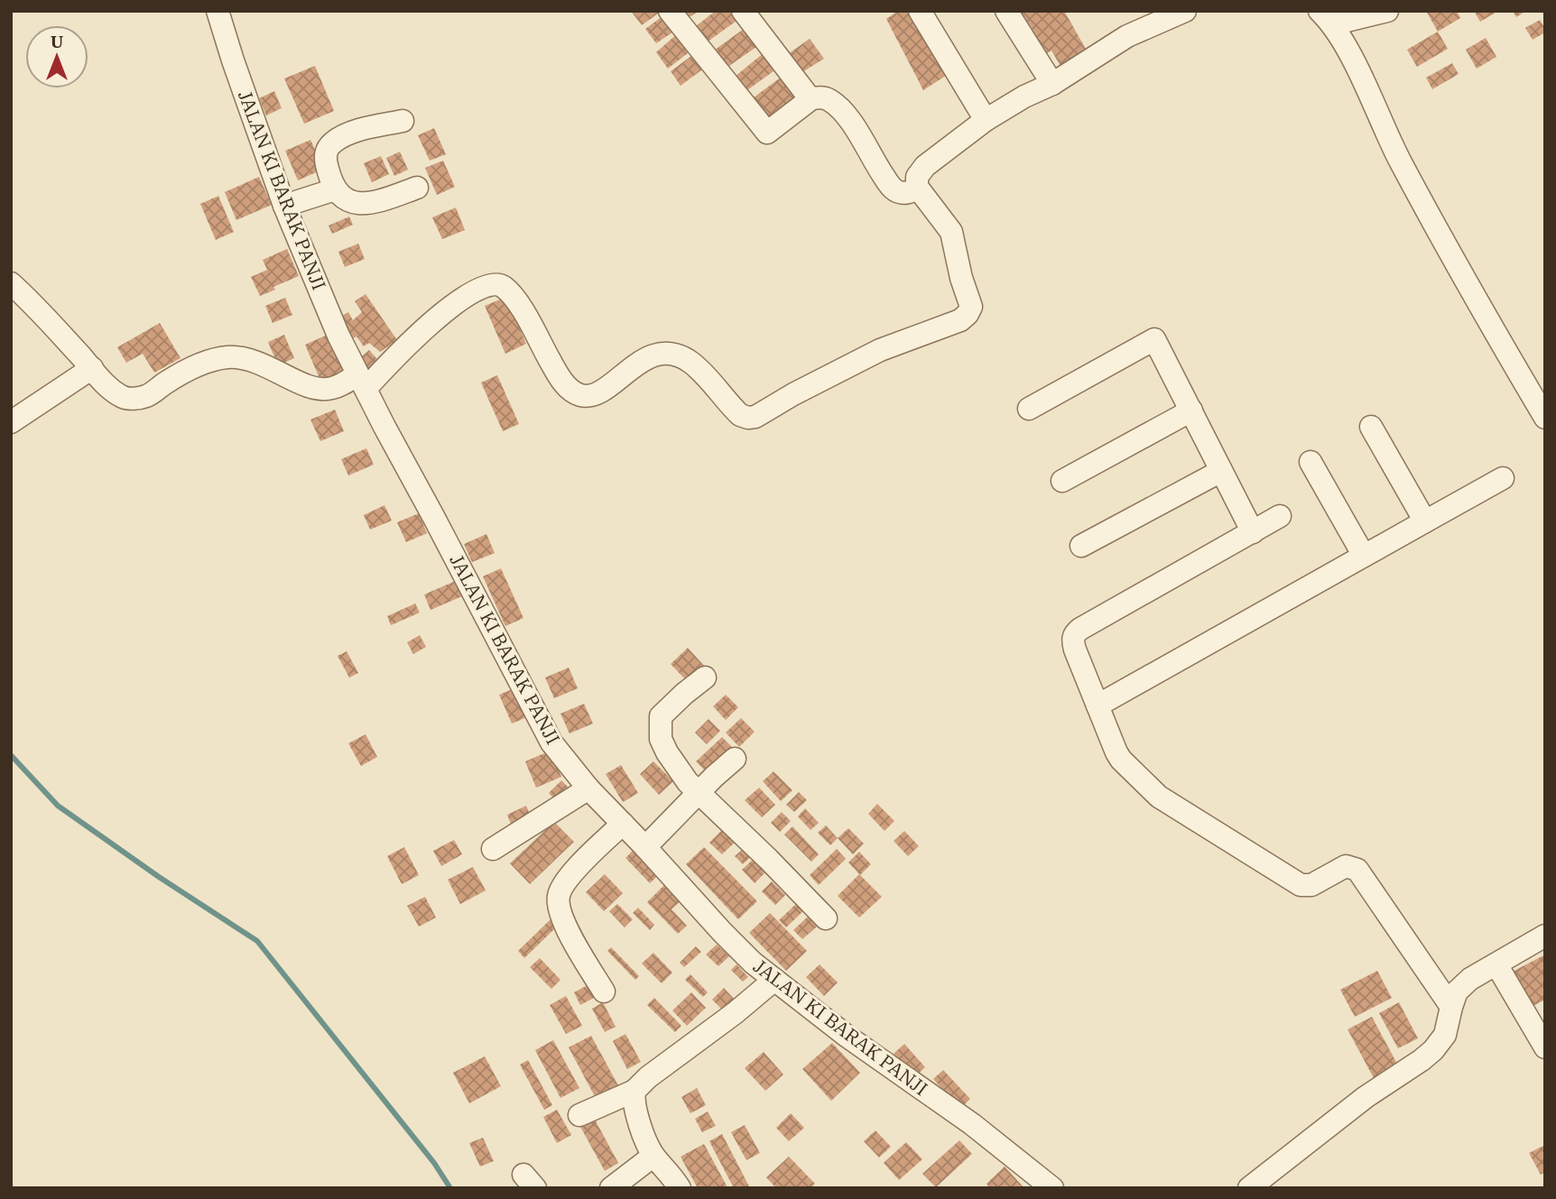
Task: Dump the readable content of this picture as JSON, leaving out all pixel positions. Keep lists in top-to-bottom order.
{
  "streets": {
    "street": ["JALAN KI BARAK PANJI"]
  },
  "north": "top"
}
